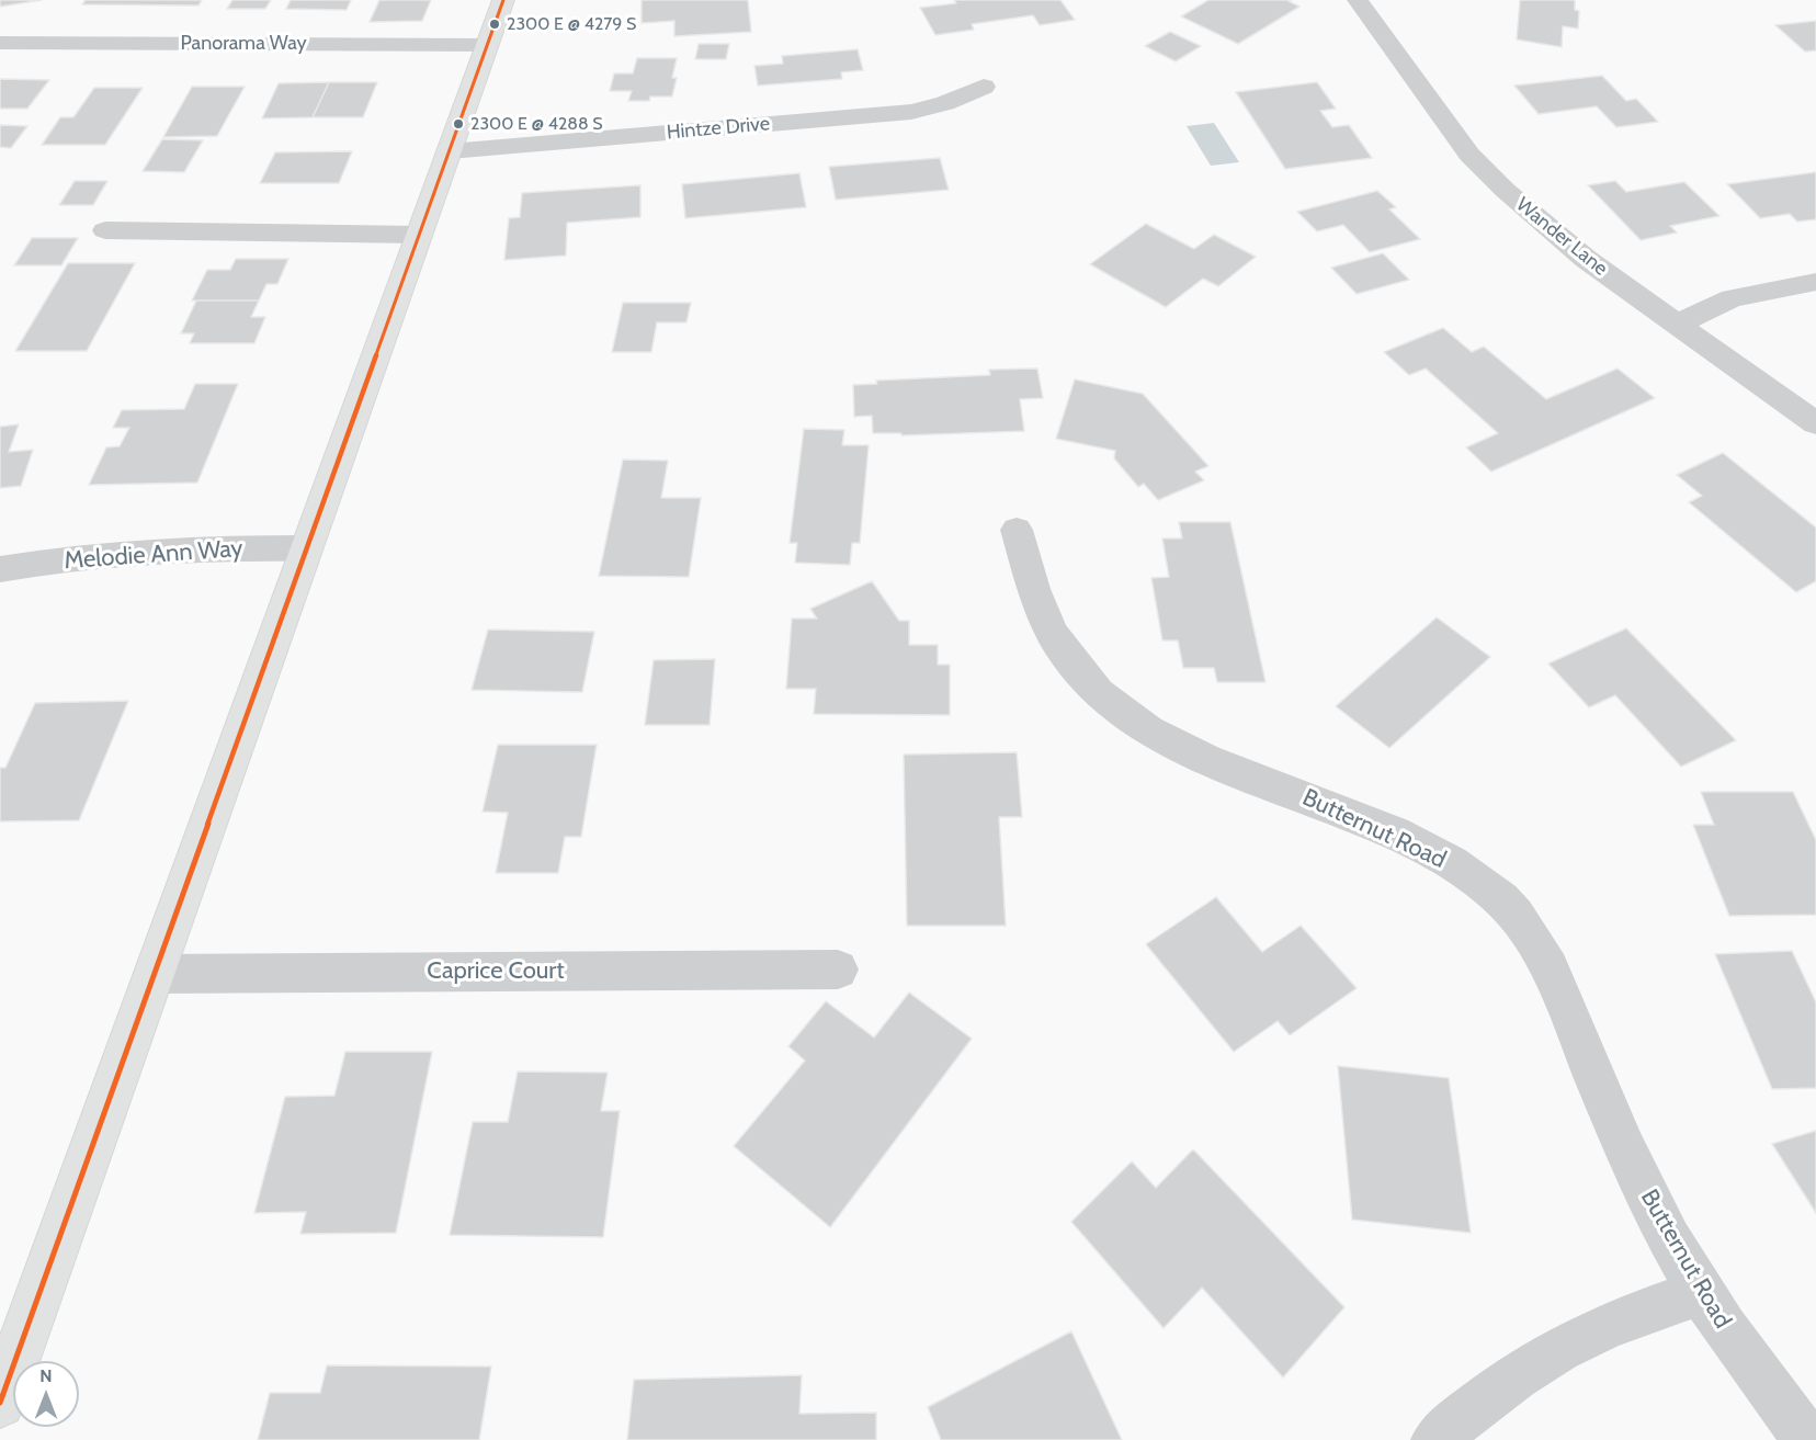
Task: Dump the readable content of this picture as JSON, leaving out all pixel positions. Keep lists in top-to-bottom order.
{
  "streets": {
    "street": [
      "Panorama Way",
      "Hintze Drive",
      "Wander Lane",
      "Melodie Ann Way",
      "Butternut Road",
      "Caprice Court"
    ]
  },
  "places": ["2300 E @ 4279 S", "2300 E @ 4288 S"],
  "north": "top"
}
